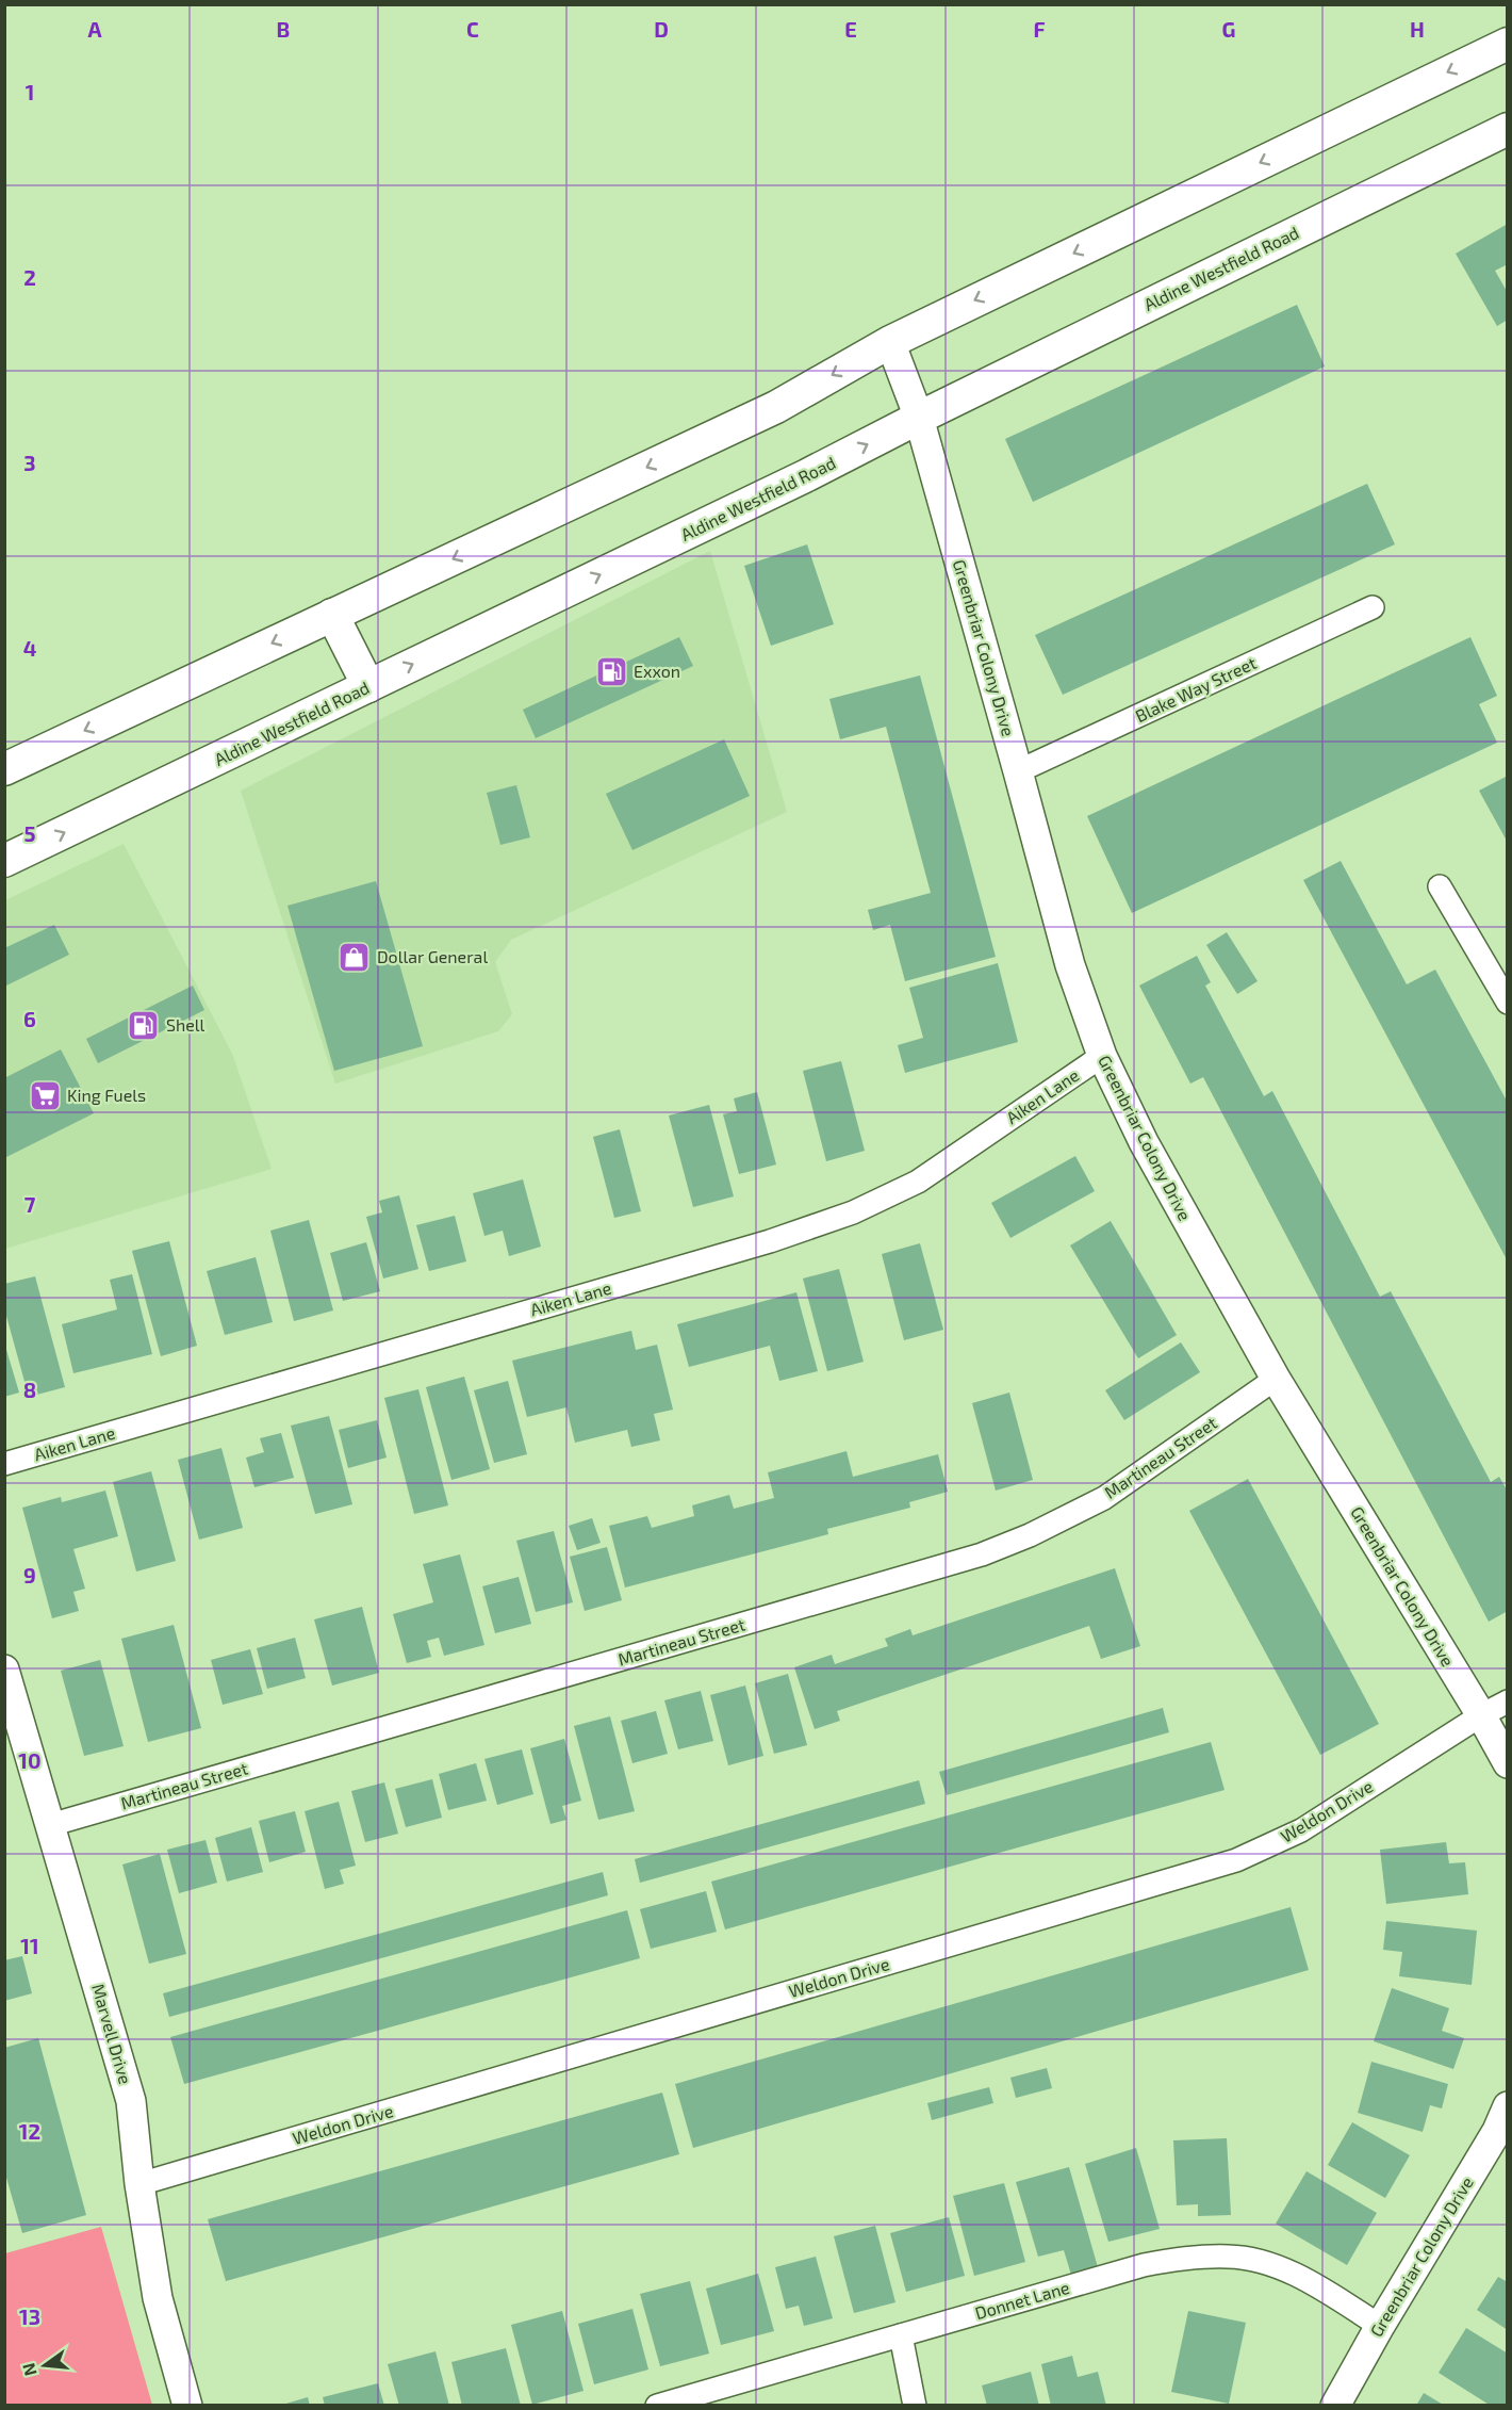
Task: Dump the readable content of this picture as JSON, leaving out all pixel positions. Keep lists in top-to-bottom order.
{
  "streets": {
    "main road": ["Aldine Westfield Road"],
    "street": [
      "Greenbriar Colony Drive",
      "Blake Way Street",
      "Aiken Lane",
      "Martineau Street",
      "Weldon Drive",
      "Marvell Drive",
      "Donnet Lane"
    ]
  },
  "crossings": [
    ["Aldine Westfield Road", "Greenbriar Colony Drive"],
    ["Greenbriar Colony Drive", "Blake Way Street"],
    ["Greenbriar Colony Drive", "Aiken Lane"],
    ["Greenbriar Colony Drive", "Martineau Street"],
    ["Greenbriar Colony Drive", "Weldon Drive"],
    ["Greenbriar Colony Drive", "Donnet Lane"],
    ["Martineau Street", "Marvell Drive"],
    ["Weldon Drive", "Marvell Drive"]
  ],
  "places": {
    "fuel station": ["Exxon", "Shell"],
    "shop": ["Dollar General"],
    "supermarket": ["King Fuels"]
  },
  "north": "left",
  "grid": {
    "columns": [
      "A",
      "B",
      "C",
      "D",
      "E",
      "F",
      "G",
      "H"
    ],
    "rows": [
      "1",
      "2",
      "3",
      "4",
      "5",
      "6",
      "7",
      "8",
      "9",
      "10",
      "11",
      "12",
      "13"
    ]
  }
}
